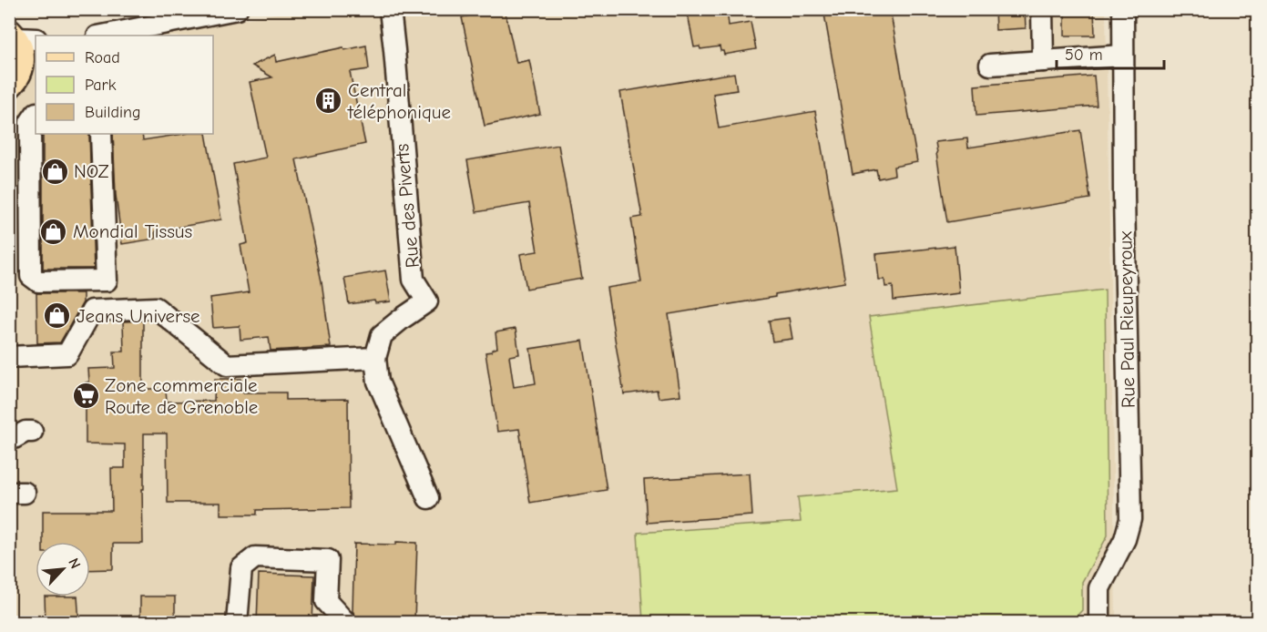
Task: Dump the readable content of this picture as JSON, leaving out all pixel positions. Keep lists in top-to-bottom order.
{
  "streets": {
    "street": ["Rue des Piverts", "Rue Paul Rieupeyroux"]
  },
  "places": {
    "building": ["Central téléphonique"],
    "shop": ["NOZ", "Mondial Tissus", "Jeans Universe"],
    "supermarket": ["Zone commerciale Route de Grenoble"]
  },
  "legend": ["Road", "Park", "Building"],
  "scale_bar": "50 m",
  "north": "top right"
}
